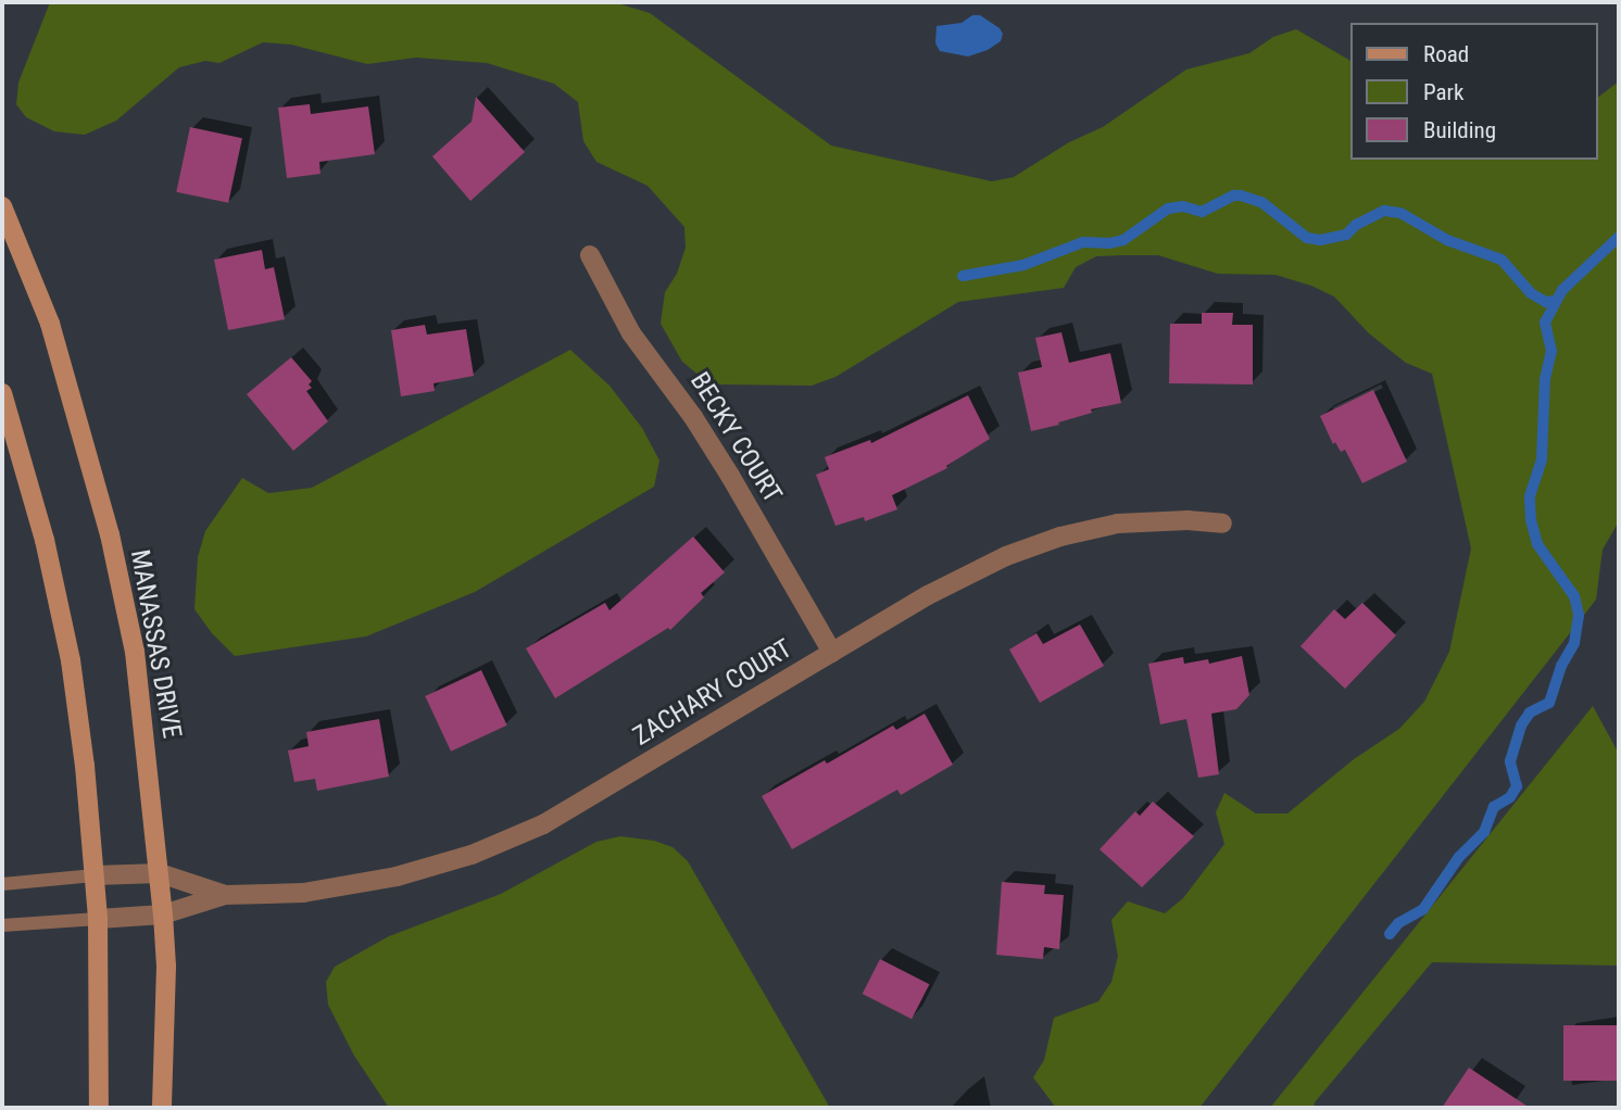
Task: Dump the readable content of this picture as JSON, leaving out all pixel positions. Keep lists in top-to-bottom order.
{
  "streets": {
    "street": ["BECKY COURT", "MANASSAS DRIVE", "ZACHARY COURT"]
  },
  "crossings": [
    ["BECKY COURT", "ZACHARY COURT"],
    ["MANASSAS DRIVE", "ZACHARY COURT"]
  ],
  "legend": ["Road", "Park", "Building"]
}
